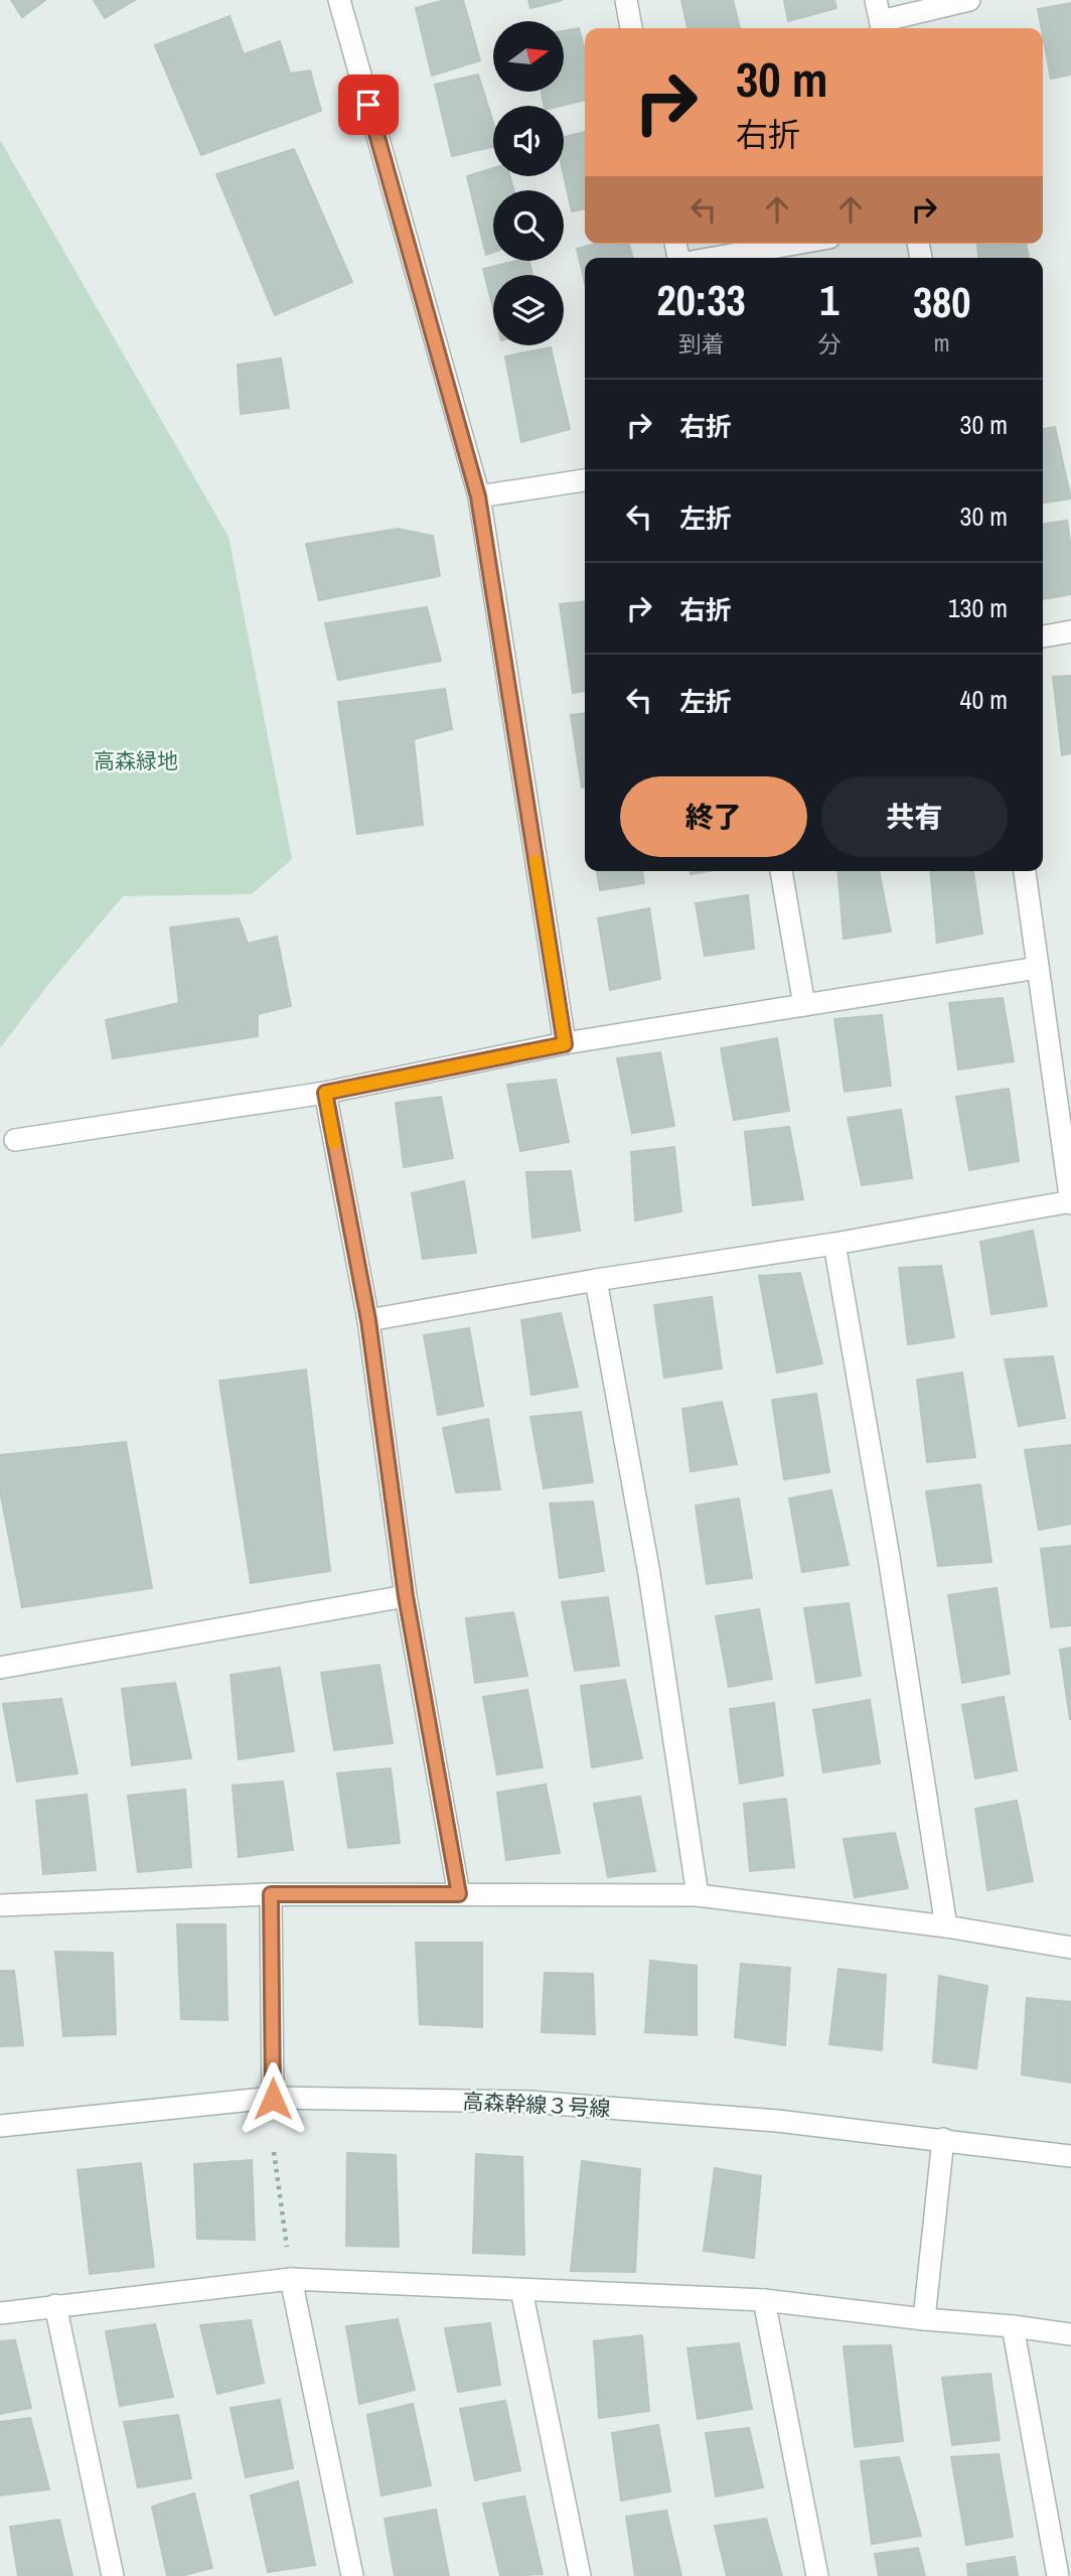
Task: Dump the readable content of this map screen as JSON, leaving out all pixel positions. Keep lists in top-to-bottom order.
{
  "streets": {
    "street": ["高森幹線３号線"]
  },
  "parks": ["高森緑地"],
  "north": "right",
  "page": {
    "turn": ["30 m", "右折"],
    "eta": [
      "20:33",
      "到着",
      "1",
      "分",
      "380",
      "m"
    ],
    "list": [
      {
        "name": "右折",
        "value": "30 m"
      },
      {
        "name": "左折",
        "value": "30 m"
      },
      {
        "name": "右折",
        "value": "130 m"
      },
      {
        "name": "左折",
        "value": "40 m"
      }
    ],
    "buttons": ["終了", "共有"]
  }
}
